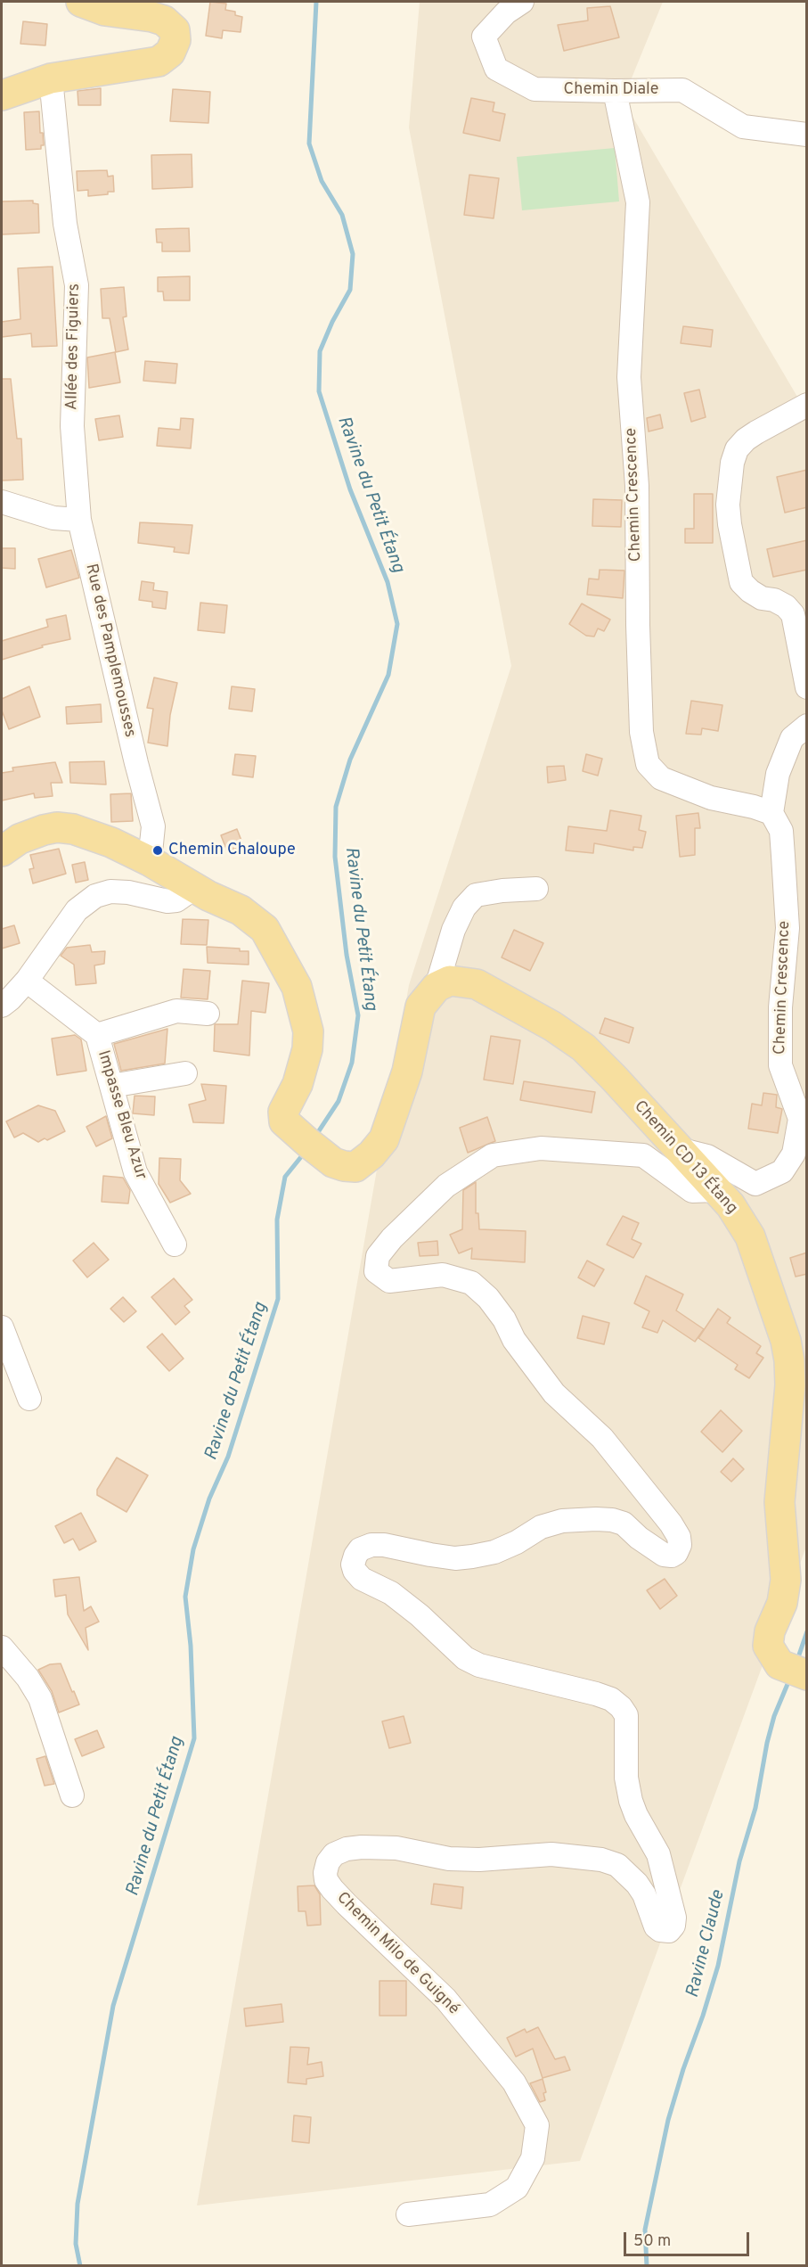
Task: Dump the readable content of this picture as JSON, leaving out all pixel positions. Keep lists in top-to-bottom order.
{
  "streets": {
    "main road": ["Chemin CD 13 Étang"],
    "street": [
      "Chemin Diale",
      "Allée des Figuiers",
      "Chemin Crescence",
      "Rue des Pamplemousses",
      "Impasse Bleu Azur",
      "Chemin Milo de Guigné"
    ]
  },
  "crossings": [
    ["Chemin Diale", "Chemin Crescence"],
    ["Allée des Figuiers", "Rue des Pamplemousses"],
    ["Chemin Crescence", "Chemin CD 13 Étang"],
    ["Chemin CD 13 Étang", "Chemin Milo de Guigné"]
  ],
  "water": ["Ravine du Petit Étang", "Ravine Claude"],
  "places": ["Chemin Chaloupe"],
  "scale_bar": "50 m"
}
